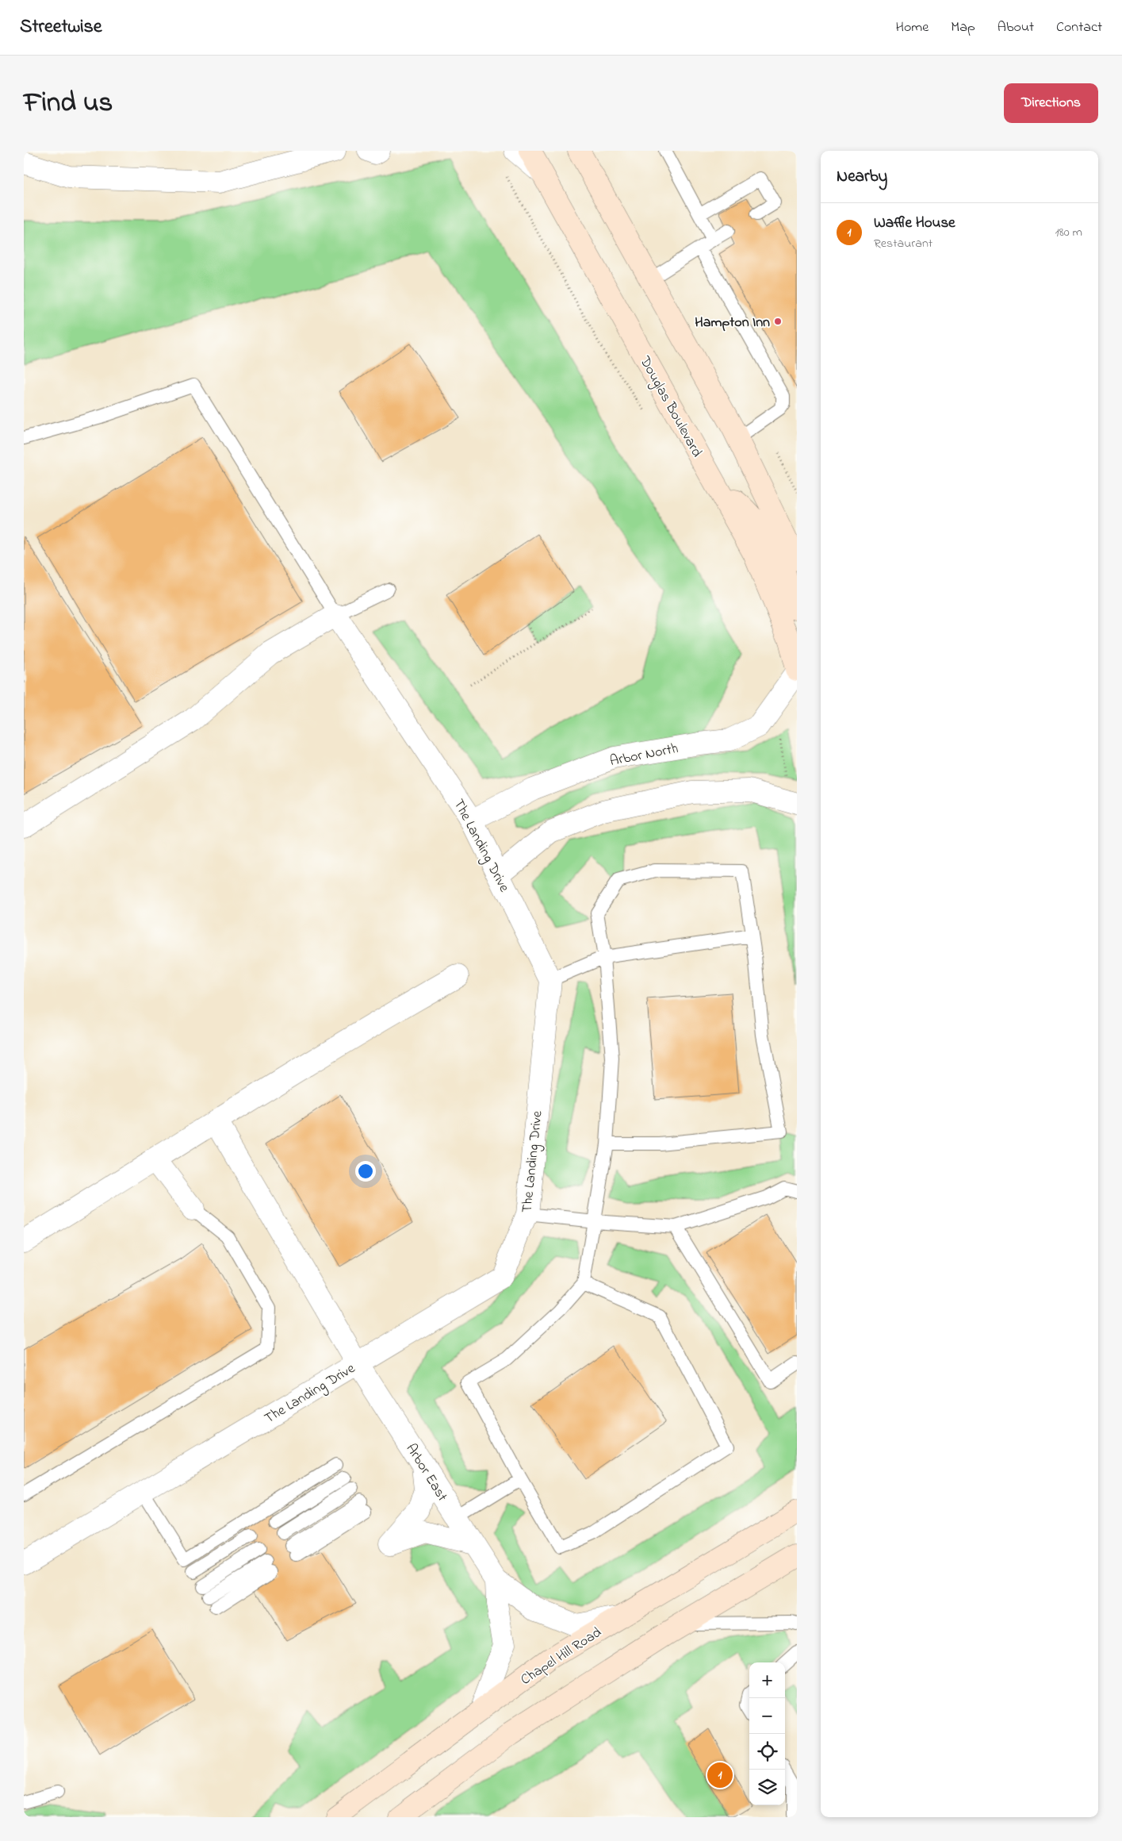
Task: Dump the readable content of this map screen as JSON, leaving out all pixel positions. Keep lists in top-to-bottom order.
{
  "streets": {
    "main road": ["Douglas Boulevard", "Chapel Hill Road"],
    "street": ["Arbor North", "The Landing Drive", "Arbor East"]
  },
  "crossings": [
    ["Arbor North", "The Landing Drive"],
    ["The Landing Drive", "Arbor East"]
  ],
  "places": ["Hampton Inn"],
  "page": {
    "header": "Streetwise",
    "nav": [
      "Home",
      "Map",
      "About",
      "Contact"
    ],
    "title": "Find us",
    "buttons": "Directions",
    "heading": "Nearby",
    "list": [
      {
        "mark": "1",
        "name": "Waffle House",
        "note": "Restaurant",
        "value": "180 m"
      }
    ],
    "map_buttons": ["+", "−"],
    "pins": "1"
  }
}
